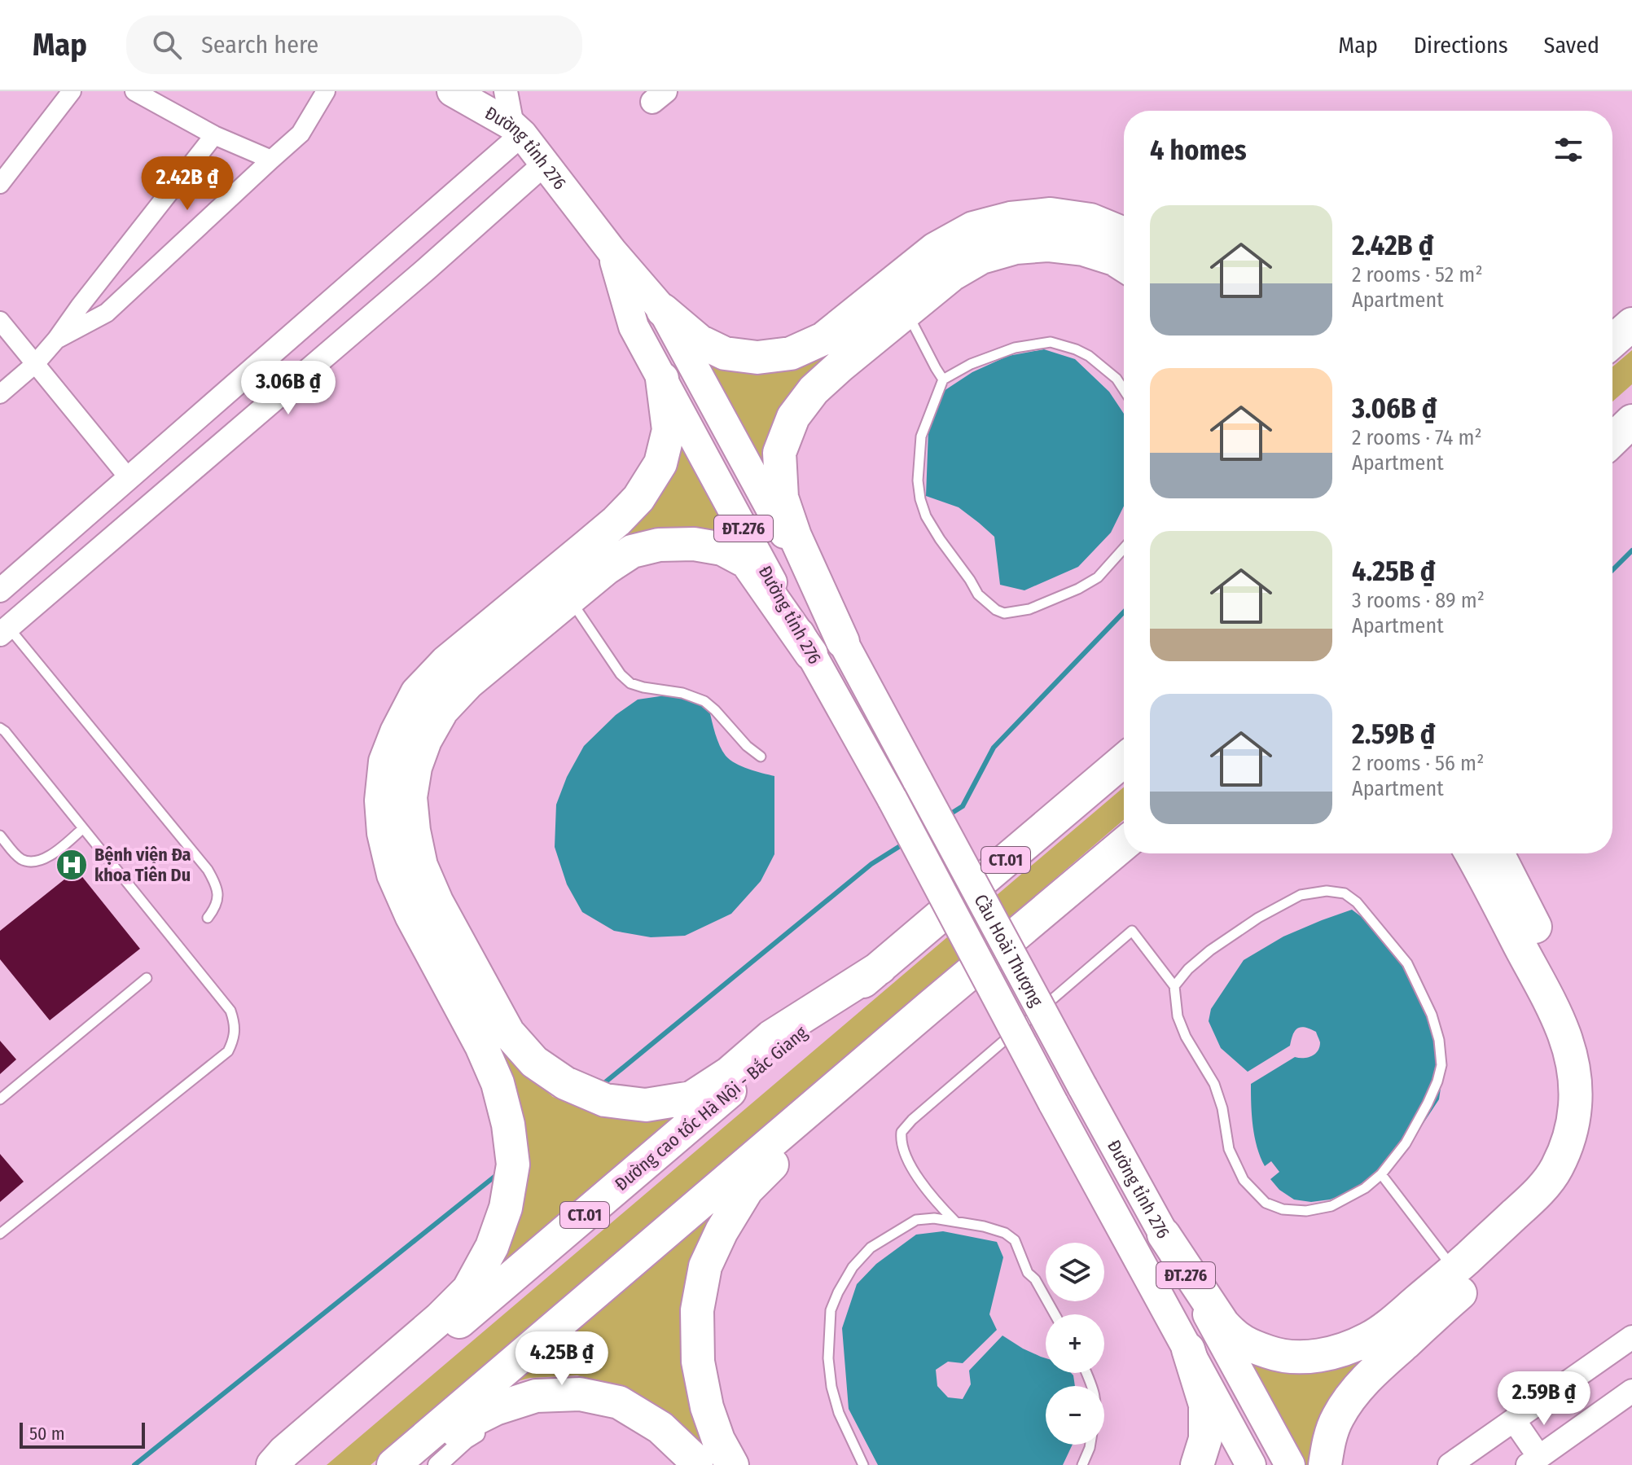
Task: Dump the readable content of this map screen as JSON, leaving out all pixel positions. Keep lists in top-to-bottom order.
{
  "streets": {
    "highway": ["CT.01", "Đường cao tốc Hà Nội - Bắc Giang"],
    "main road": ["Đường tỉnh 276", "ĐT.276", "Cầu Hoài Thượng"]
  },
  "crossings": [
    ["Đường tỉnh 276", "Cầu Hoài Thượng"]
  ],
  "places": {
    "hospital": ["Bệnh viện Đa khoa Tiên Du"]
  },
  "scale_bar": "50 m",
  "page": {
    "header": "Map",
    "search": "Search here",
    "nav": ["Map", "Directions", "Saved"],
    "heading": "4 homes",
    "price": [
      "2.42B ₫",
      "3.06B ₫",
      "4.25B ₫",
      "2.59B ₫"
    ],
    "list": [
      {
        "name": "2.42B ₫",
        "note": "2 rooms · 52 m² · Apartment"
      },
      {
        "name": "3.06B ₫",
        "note": "2 rooms · 74 m² · Apartment"
      },
      {
        "name": "4.25B ₫",
        "note": "3 rooms · 89 m² · Apartment"
      },
      {
        "name": "2.59B ₫",
        "note": "2 rooms · 56 m² · Apartment"
      }
    ],
    "map_buttons": ["+", "−"],
    "scale": "50 m"
  }
}
